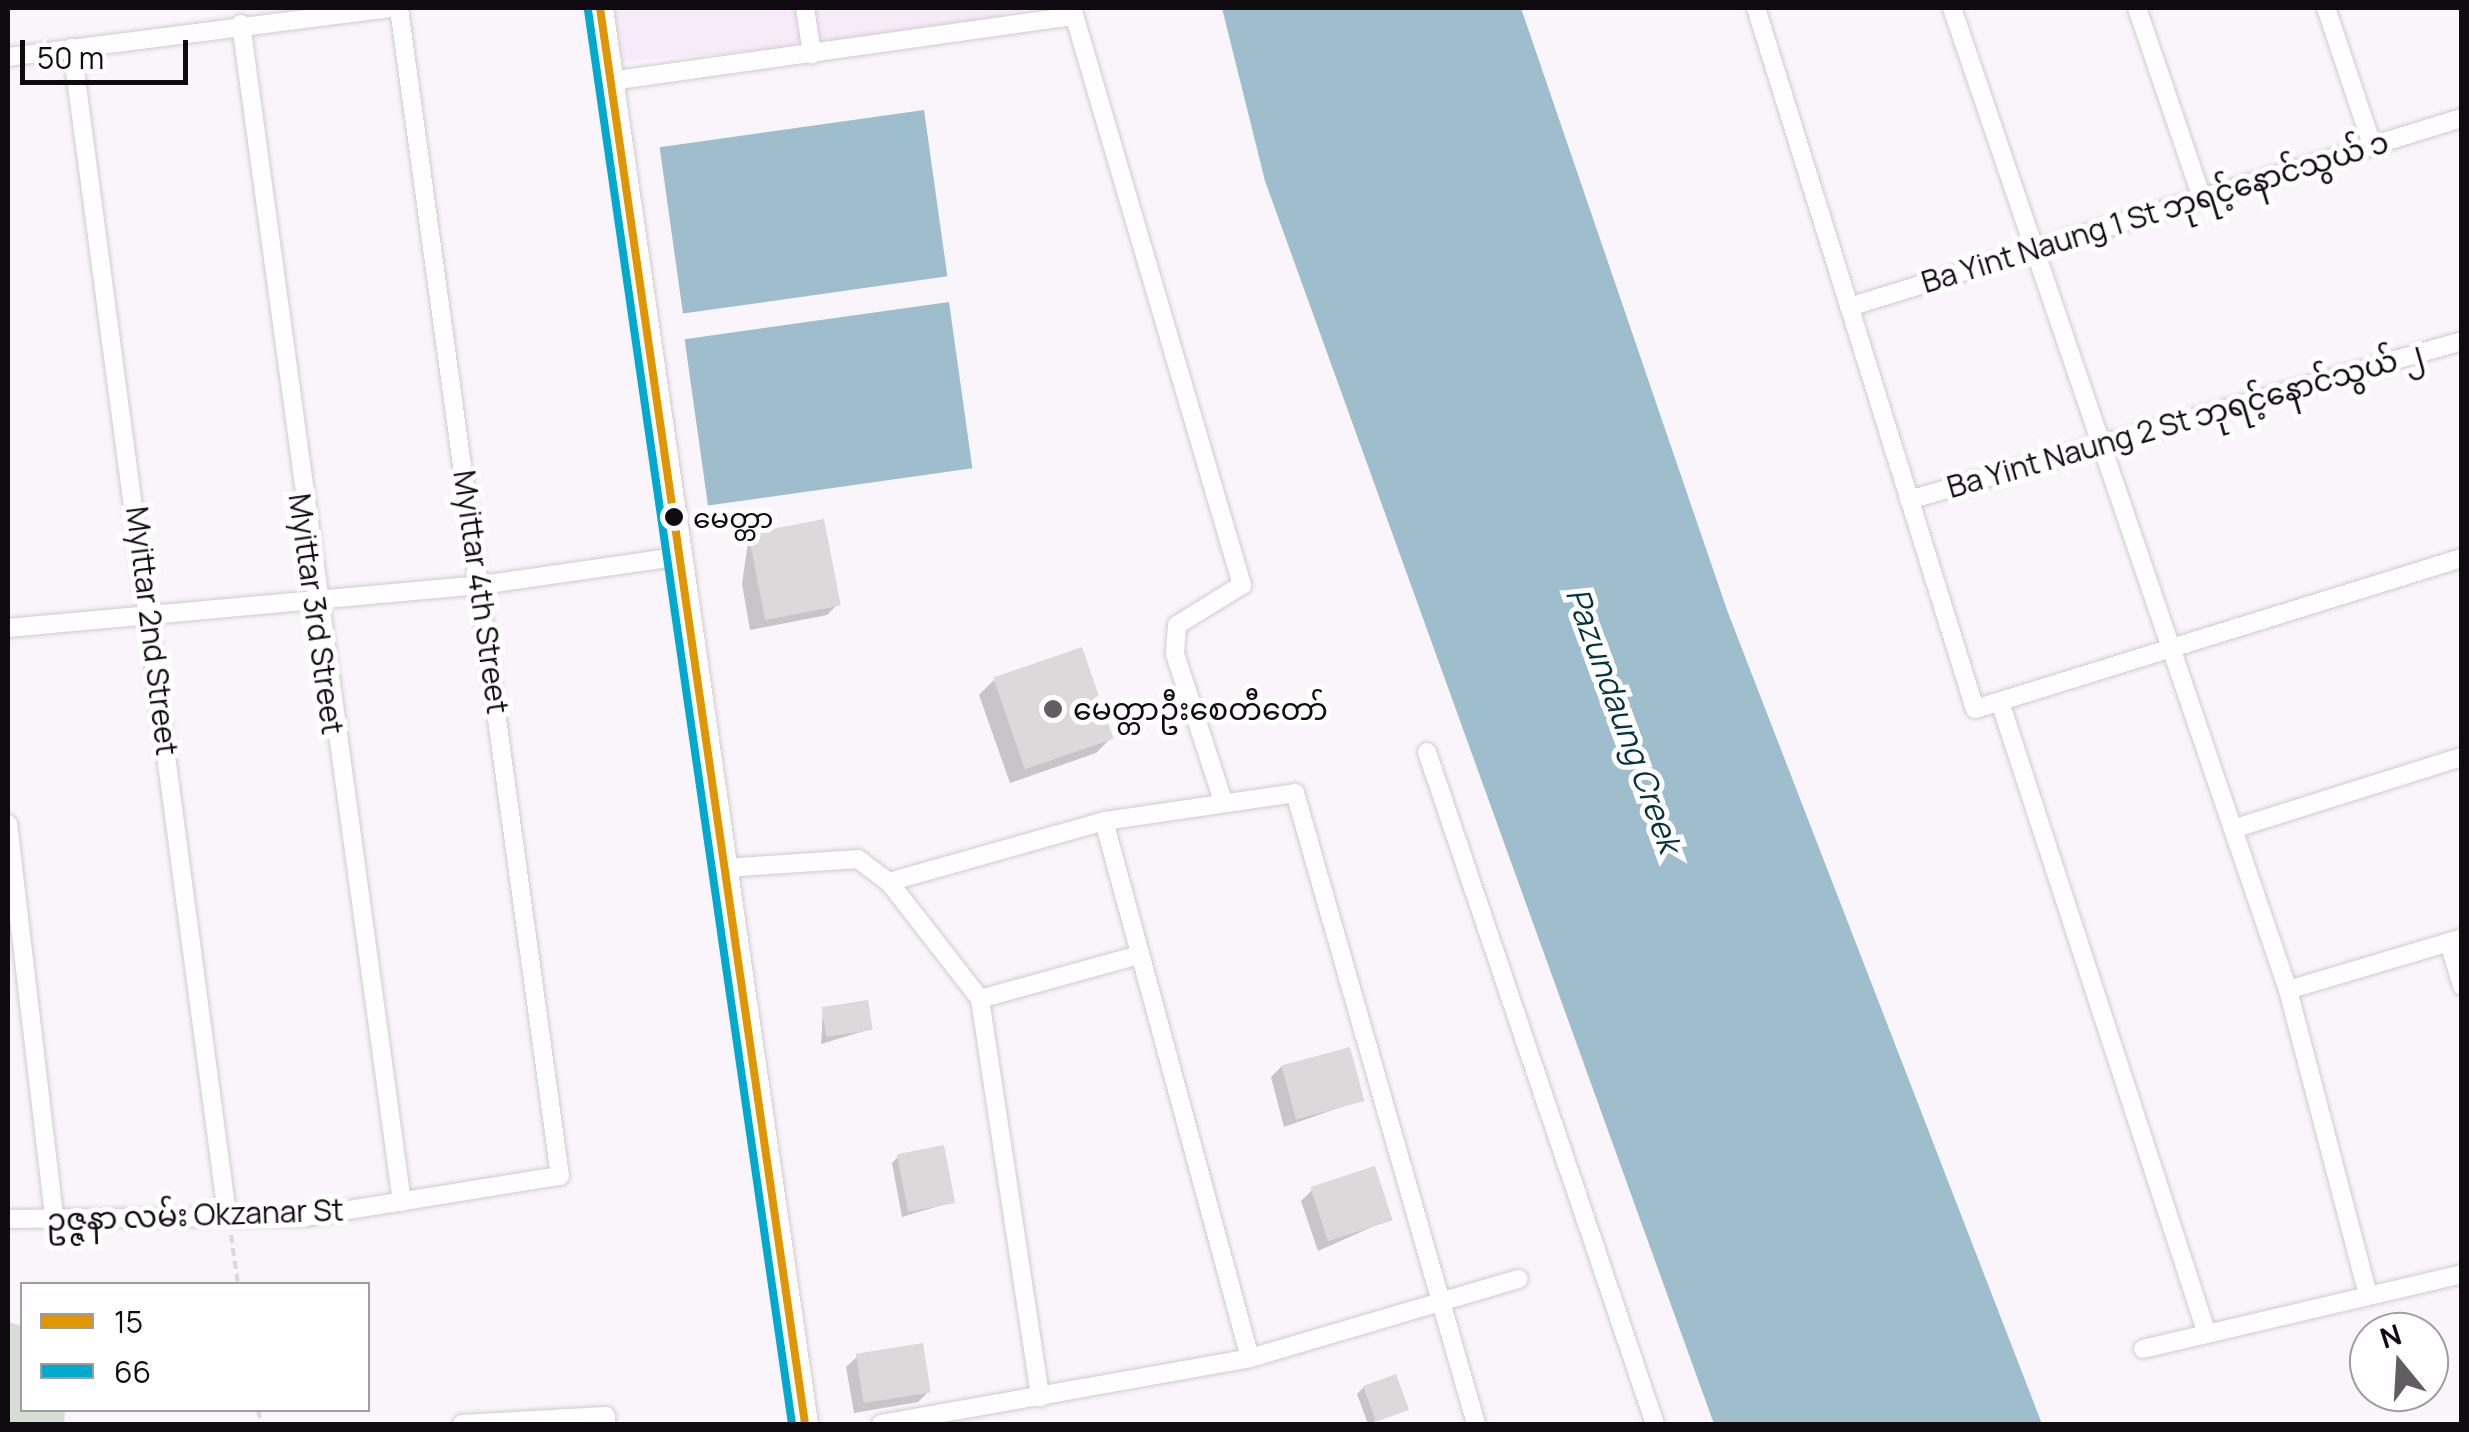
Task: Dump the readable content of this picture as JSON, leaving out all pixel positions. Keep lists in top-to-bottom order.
{
  "streets": {
    "street": [
      "Ba Yint Naung 1 St ဘုရင့်နောင်သွယ် ၁",
      "Ba Yint Naung 2 St ဘုရင့်နောင်သွယ် ၂",
      "Myittar 4th Street",
      "Myittar 3rd Street",
      "Myittar 2nd Street",
      "ဥဇ္ဇနာ လမ်း Okzanar St"
    ]
  },
  "crossings": [
    ["Myittar 4th Street", "ဥဇ္ဇနာ လမ်း Okzanar St"],
    ["Myittar 3rd Street", "ဥဇ္ဇနာ လမ်း Okzanar St"],
    ["Myittar 2nd Street", "ဥဇ္ဇနာ လမ်း Okzanar St"]
  ],
  "water": ["Pazundaung Creek"],
  "places": ["မေတ္တာ", "မေတ္တာဦးစေတီတော်"],
  "lines": ["transit line 15", "transit line 66"],
  "legend": ["15", "66"],
  "scale_bar": "50 m",
  "north": "top"
}
